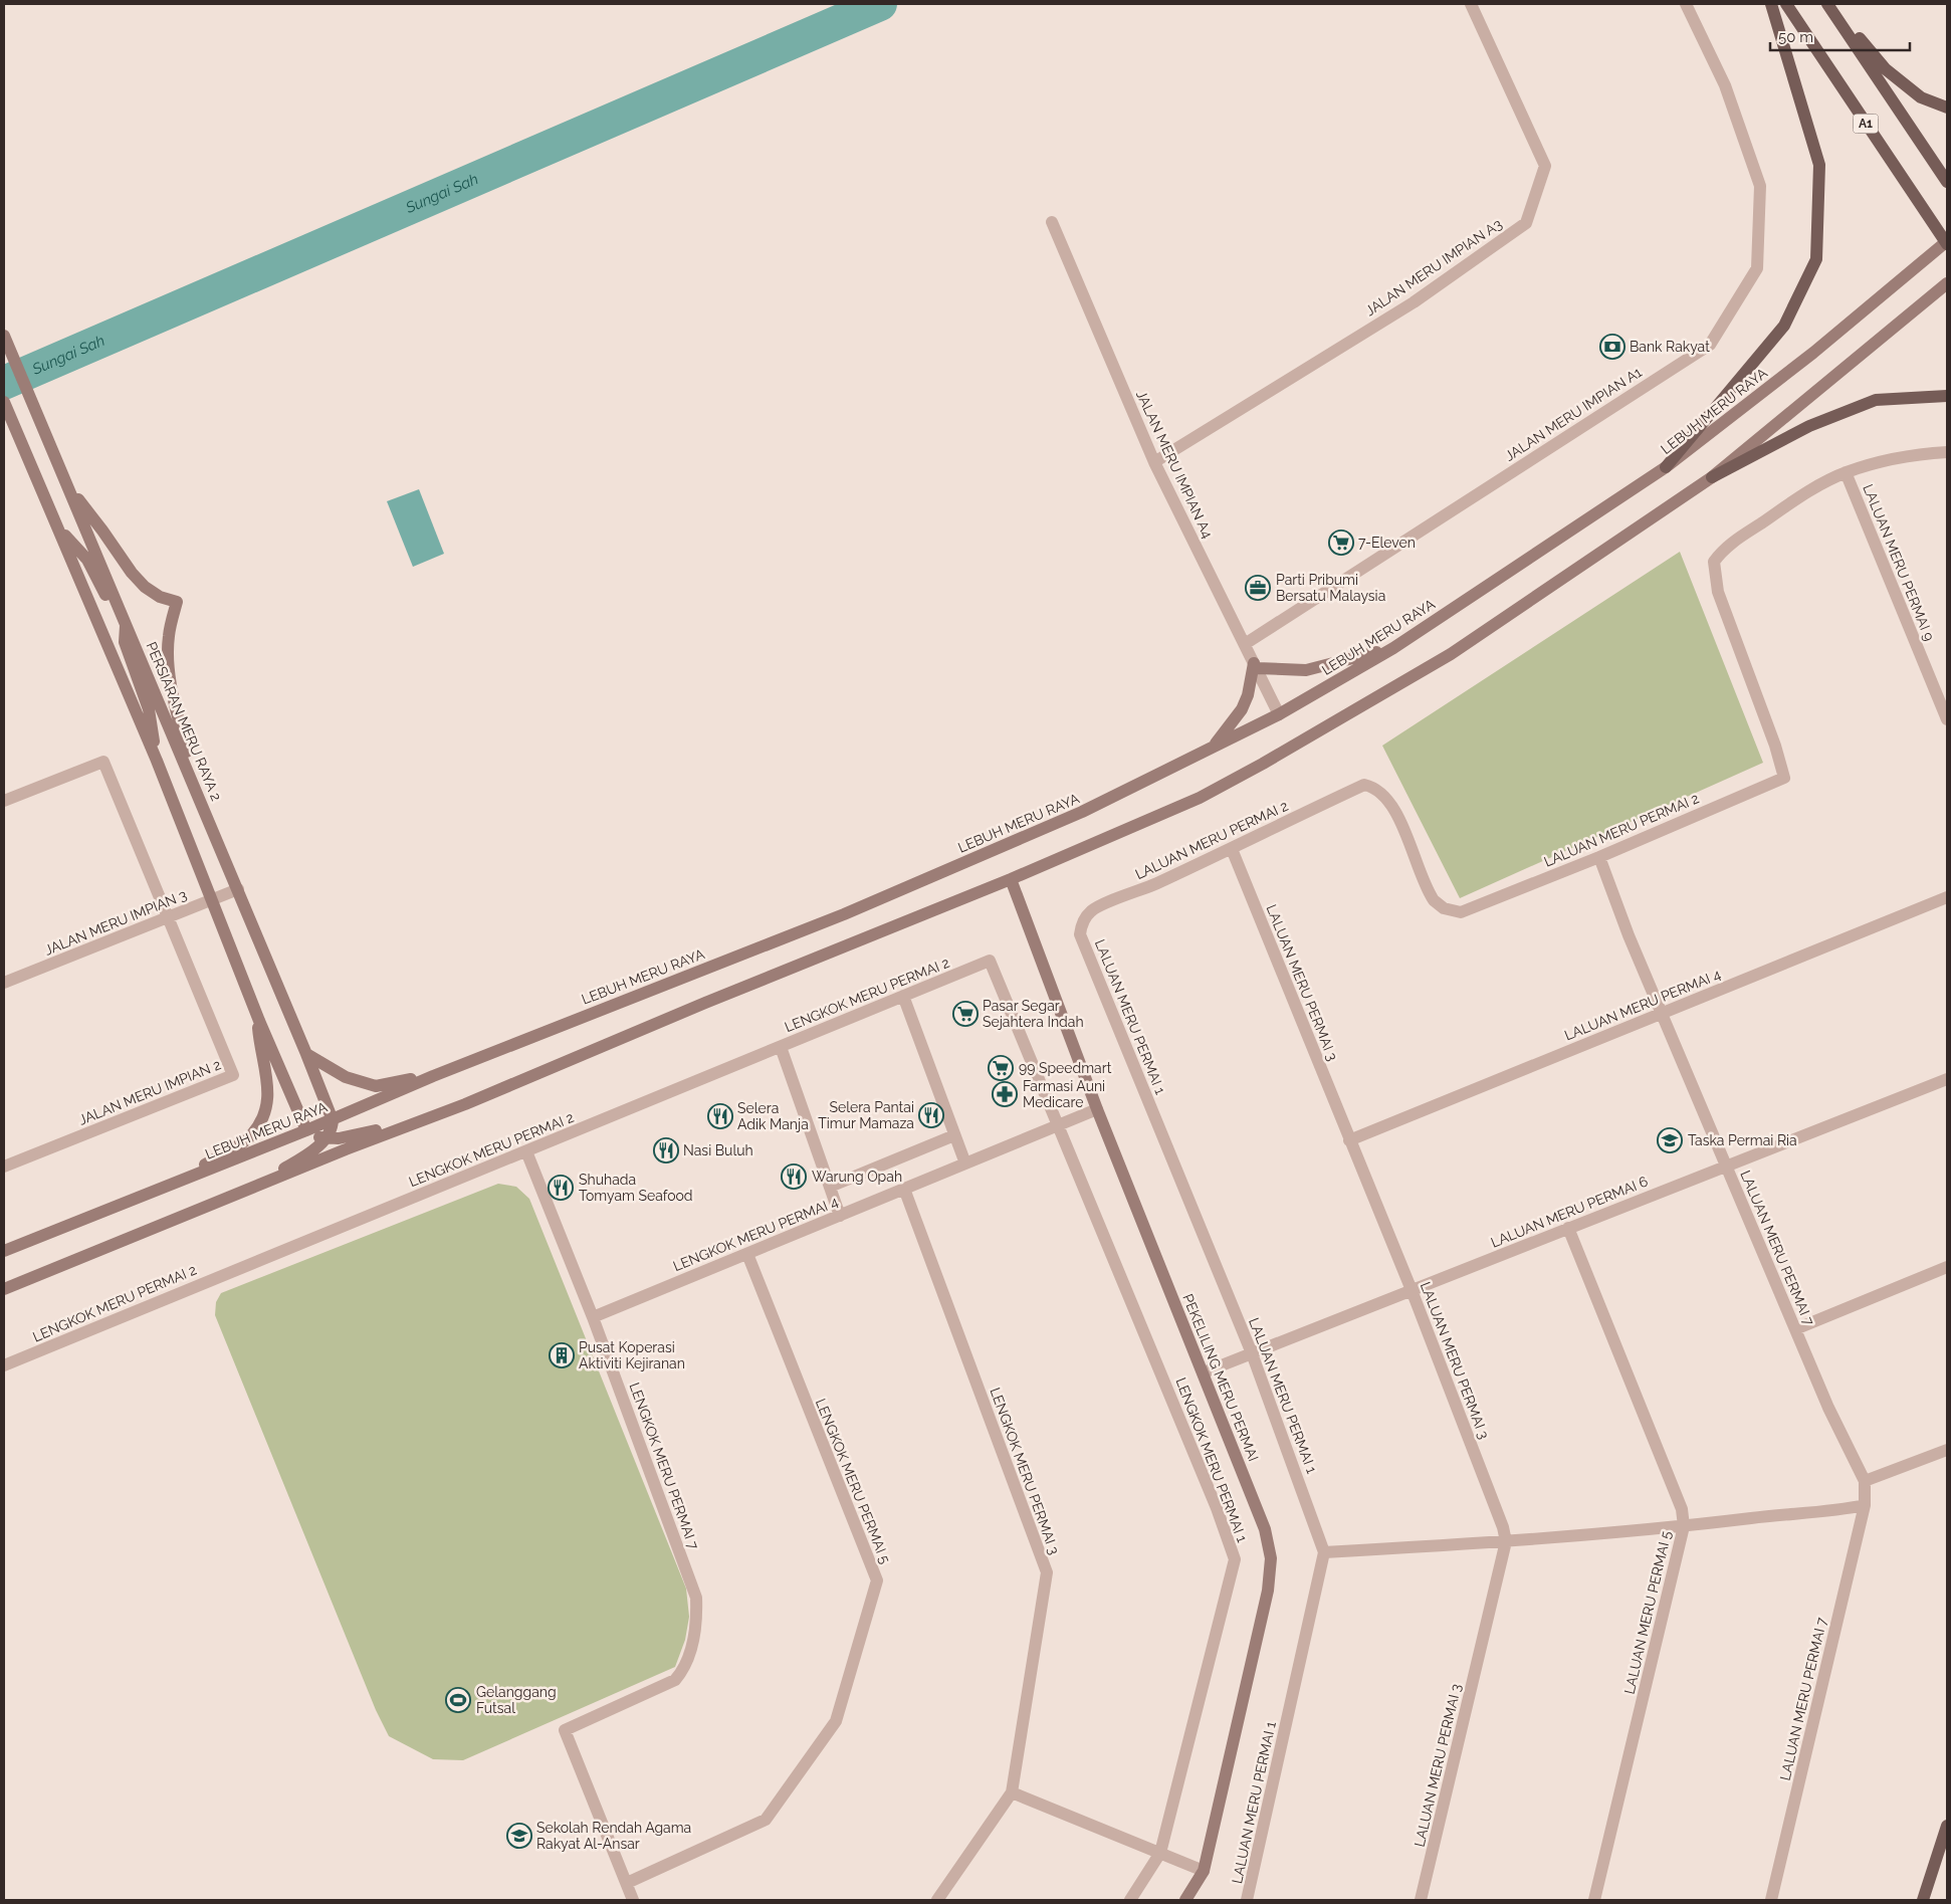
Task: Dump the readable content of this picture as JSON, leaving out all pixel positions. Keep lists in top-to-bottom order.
{
  "streets": {
    "main road": [
      "A1",
      "LEBUH MERU RAYA",
      "PERSIARAN MERU RAYA 2",
      "PEKELILING MERU PERMAI"
    ],
    "street": [
      "JALAN MERU IMPIAN A3",
      "JALAN MERU IMPIAN A1",
      "JALAN MERU IMPIAN A4",
      "LALUAN MERU PERMAI 9",
      "LALUAN MERU PERMAI 2",
      "JALAN MERU IMPIAN 3",
      "LALUAN MERU PERMAI 3",
      "LENGKOK MERU PERMAI 2",
      "LALUAN MERU PERMAI 4",
      "LALUAN MERU PERMAI 1",
      "JALAN MERU IMPIAN 2",
      "LALUAN MERU PERMAI 6",
      "LENGKOK MERU PERMAI 4",
      "LALUAN MERU PERMAI 7",
      "LENGKOK MERU PERMAI 1",
      "LENGKOK MERU PERMAI 7",
      "LENGKOK MERU PERMAI 3",
      "LENGKOK MERU PERMAI 5",
      "LALUAN MERU PERMAI 5"
    ]
  },
  "crossings": [
    ["A1", "LEBUH MERU RAYA"],
    ["JALAN MERU IMPIAN A3", "JALAN MERU IMPIAN A4"],
    ["LEBUH MERU RAYA", "JALAN MERU IMPIAN A4"],
    ["LEBUH MERU RAYA", "PERSIARAN MERU RAYA 2"],
    ["JALAN MERU IMPIAN A1", "JALAN MERU IMPIAN A4"],
    ["LALUAN MERU PERMAI 9", "LALUAN MERU PERMAI 2"],
    ["PERSIARAN MERU RAYA 2", "JALAN MERU IMPIAN 3"],
    ["LALUAN MERU PERMAI 2", "LALUAN MERU PERMAI 3"],
    ["LALUAN MERU PERMAI 2", "LALUAN MERU PERMAI 1"],
    ["LALUAN MERU PERMAI 2", "LALUAN MERU PERMAI 7"],
    ["JALAN MERU IMPIAN 3", "JALAN MERU IMPIAN 2"],
    ["LALUAN MERU PERMAI 3", "LALUAN MERU PERMAI 4"],
    ["LALUAN MERU PERMAI 3", "LALUAN MERU PERMAI 6"],
    ["LENGKOK MERU PERMAI 2", "LENGKOK MERU PERMAI 4"],
    ["LENGKOK MERU PERMAI 2", "LENGKOK MERU PERMAI 1"],
    ["LENGKOK MERU PERMAI 2", "LENGKOK MERU PERMAI 7"],
    ["LALUAN MERU PERMAI 4", "LALUAN MERU PERMAI 7"],
    ["LALUAN MERU PERMAI 1", "LALUAN MERU PERMAI 6"],
    ["LALUAN MERU PERMAI 6", "LALUAN MERU PERMAI 7"],
    ["LALUAN MERU PERMAI 6", "PEKELILING MERU PERMAI"],
    ["LALUAN MERU PERMAI 6", "LALUAN MERU PERMAI 5"],
    ["LENGKOK MERU PERMAI 4", "PEKELILING MERU PERMAI"],
    ["LENGKOK MERU PERMAI 4", "LENGKOK MERU PERMAI 1"],
    ["LENGKOK MERU PERMAI 4", "LENGKOK MERU PERMAI 7"],
    ["LENGKOK MERU PERMAI 4", "LENGKOK MERU PERMAI 3"],
    ["LENGKOK MERU PERMAI 4", "LENGKOK MERU PERMAI 5"],
    ["LENGKOK MERU PERMAI 7", "LENGKOK MERU PERMAI 5"]
  ],
  "water": ["Sungai Sah"],
  "places": {
    "bank": ["Bank Rakyat"],
    "supermarket": ["7-Eleven", "Pasar Segar Sejahtera Indah", "99 Speedmart"],
    "office": ["Parti Pribumi Bersatu Malaysia"],
    "pharmacy": ["Farmasi Auni Medicare"],
    "restaurant": [
      "Selera Pantai Timur Mamaza",
      "Selera Adik Manja",
      "Nasi Buluh",
      "Warung Opah",
      "Shuhada Tomyam Seafood"
    ],
    "school or university": ["Taska Permai Ria", "Sekolah Rendah Agama Rakyat Al-Ansar"],
    "building": ["Pusat Koperasi Aktiviti Kejiranan"],
    "sports": ["Gelanggang Futsal"]
  },
  "scale_bar": "50 m"
}
